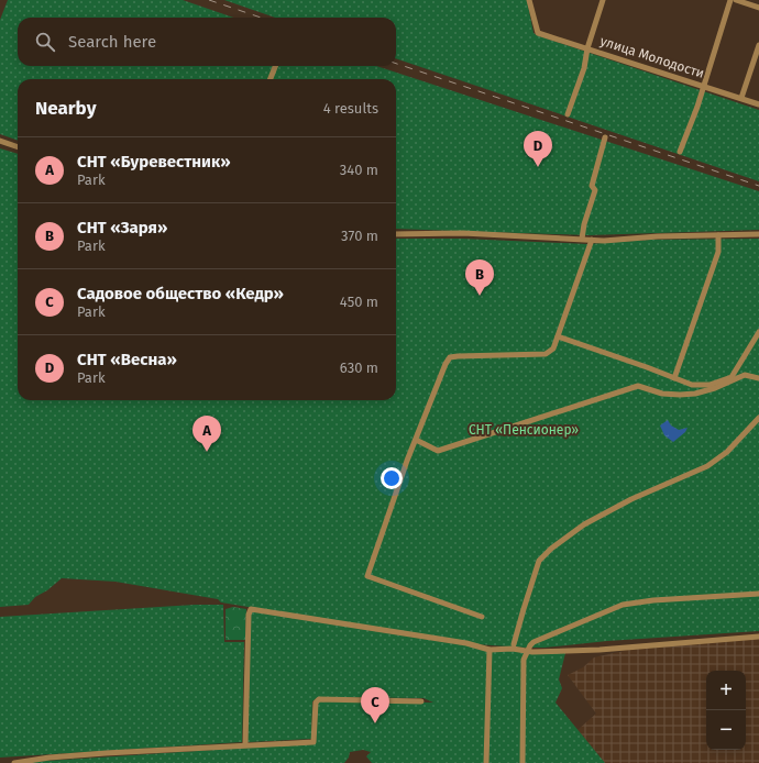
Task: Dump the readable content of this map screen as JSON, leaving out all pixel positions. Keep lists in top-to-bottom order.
{
  "streets": {
    "street": ["улица Молодости"]
  },
  "parks": ["СНТ «Пенсионер»"],
  "page": {
    "search": "Search here",
    "heading": ["Nearby", "4 results"],
    "pins": [
      "D",
      "B",
      "A",
      "C"
    ],
    "list": [
      {
        "mark": "A",
        "name": "СНТ «Буревестник»",
        "note": "Park",
        "value": "340 m"
      },
      {
        "mark": "B",
        "name": "СНТ «Заря»",
        "note": "Park",
        "value": "370 m"
      },
      {
        "mark": "C",
        "name": "Садовое общество «Кедр»",
        "note": "Park",
        "value": "450 m"
      },
      {
        "mark": "D",
        "name": "СНТ «Весна»",
        "note": "Park",
        "value": "630 m"
      }
    ],
    "map_buttons": ["+", "−"]
  }
}
